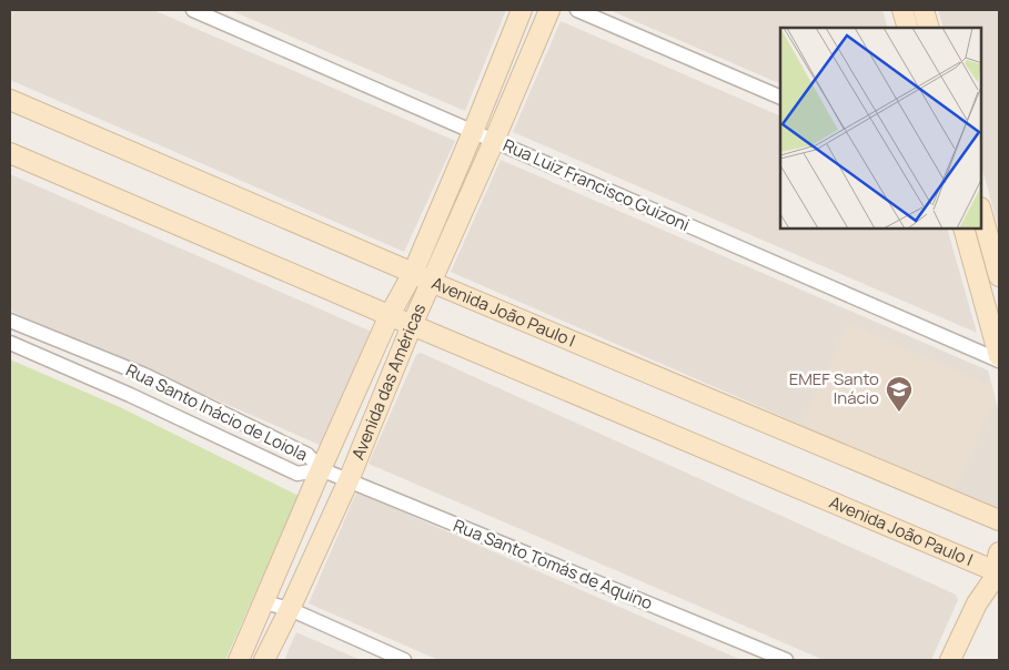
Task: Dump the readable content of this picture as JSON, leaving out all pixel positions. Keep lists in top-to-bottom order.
{
  "streets": {
    "main road": ["Avenida João Paulo I", "Avenida das Américas"],
    "street": ["Rua Luiz Francisco Guizoni", "Rua Santo Inácio de Loiola", "Rua Santo Tomás de Aquino"]
  },
  "crossings": [
    ["Rua Luiz Francisco Guizoni", "Avenida das Américas"],
    ["Avenida João Paulo I", "Avenida das Américas"],
    ["Avenida das Américas", "Rua Santo Inácio de Loiola"],
    ["Avenida das Américas", "Rua Santo Tomás de Aquino"],
    ["Rua Santo Inácio de Loiola", "Rua Santo Tomás de Aquino"]
  ],
  "places": {
    "school or university": ["EMEF Santo Inácio"]
  }
}
